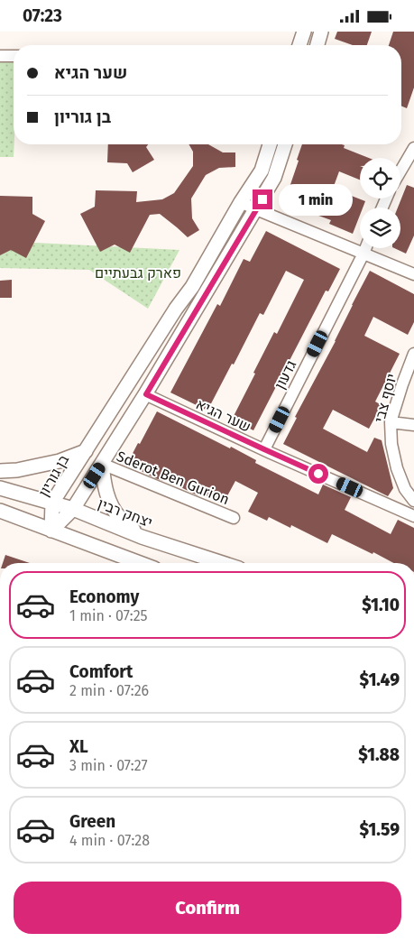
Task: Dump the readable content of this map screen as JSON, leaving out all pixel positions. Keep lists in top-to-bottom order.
{
  "streets": {
    "main road": ["בן גוריון", "יצחק רבין"],
    "street": [
      "גדעון",
      "יוסף צבי",
      "שער הגיא",
      "Sderot Ben Gurion"
    ]
  },
  "crossings": [
    ["גדעון", "שער הגיא"],
    ["בן גוריון", "יצחק רבין"]
  ],
  "parks": ["פארק גבעתיים"],
  "page": {
    "status": "07:23",
    "banner": ["שער הגיא", "בן גוריון"],
    "bubble": "1 min",
    "list": [
      {
        "name": "Economy",
        "note": "1 min · 07:25",
        "value": "$1.10"
      },
      {
        "name": "Comfort",
        "note": "2 min · 07:26",
        "value": "$1.49"
      },
      {
        "name": "XL",
        "note": "3 min · 07:27",
        "value": "$1.88"
      },
      {
        "name": "Green",
        "note": "4 min · 07:28",
        "value": "$1.59"
      }
    ],
    "buttons": "Confirm"
  }
}
